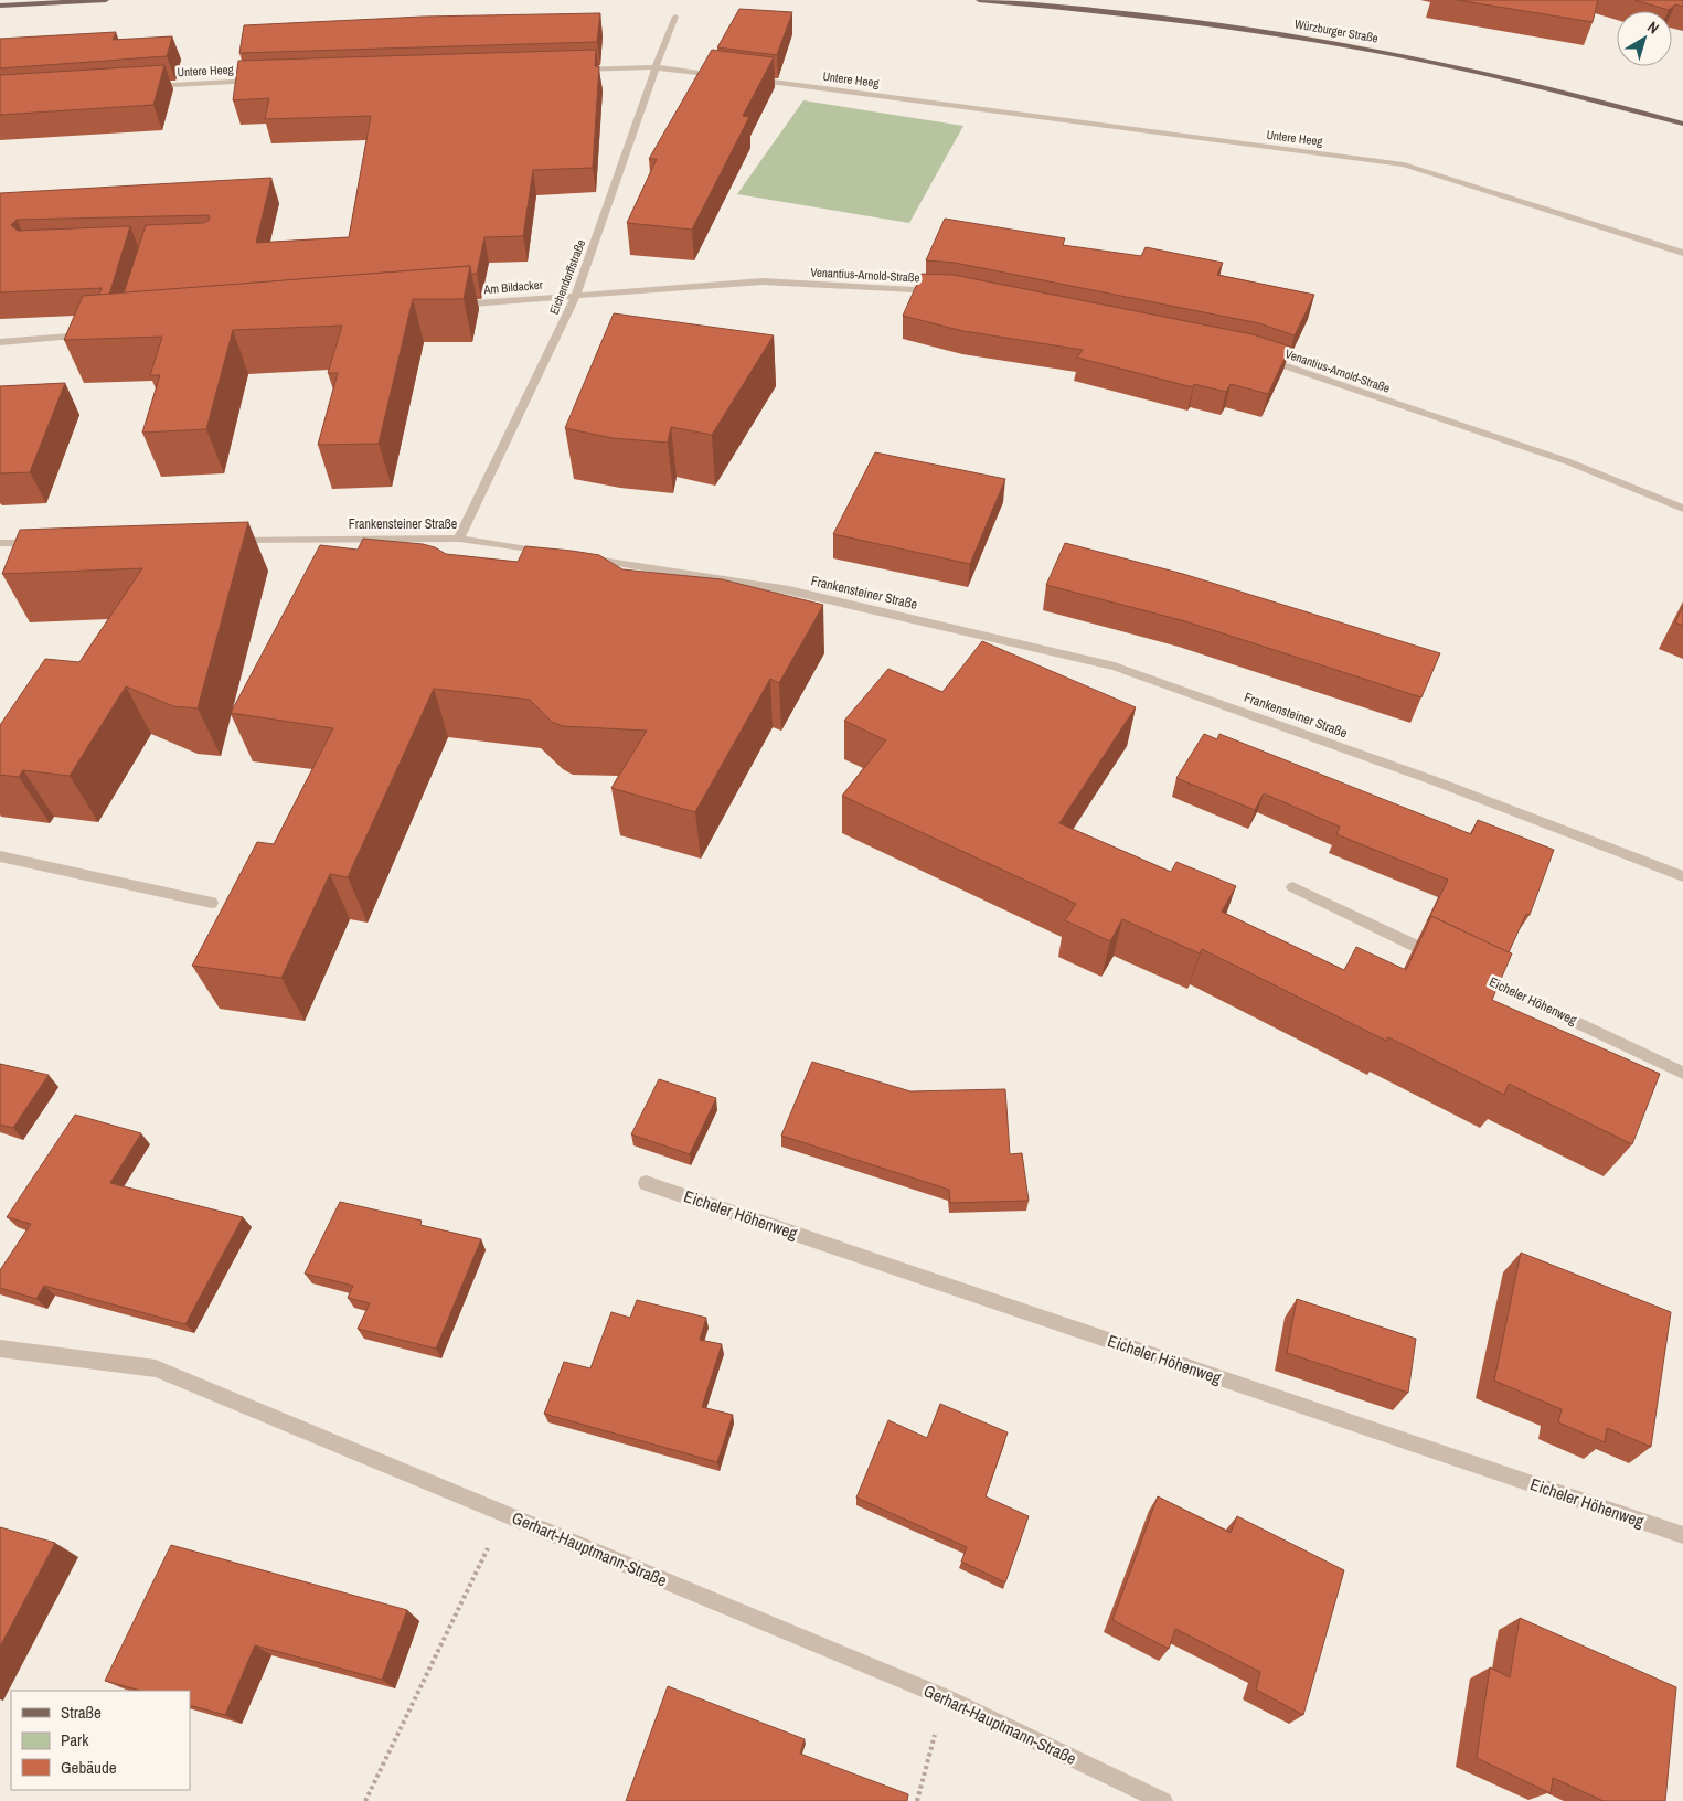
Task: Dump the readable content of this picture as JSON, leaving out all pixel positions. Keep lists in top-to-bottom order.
{
  "streets": {
    "main road": ["Würzburger Straße"],
    "street": [
      "Untere Heeg",
      "Venantius-Arnold-Straße",
      "Eichendorffstraße",
      "Am Bildacker",
      "Frankensteiner Straße",
      "Eicheler Höhenweg",
      "Gerhart-Hauptmann-Straße"
    ]
  },
  "crossings": [
    ["Venantius-Arnold-Straße", "Eichendorffstraße"],
    ["Venantius-Arnold-Straße", "Am Bildacker"],
    ["Eichendorffstraße", "Am Bildacker"],
    ["Eichendorffstraße", "Frankensteiner Straße"]
  ],
  "legend": ["Straße", "Park", "Gebäude"],
  "north": "top right"
}
